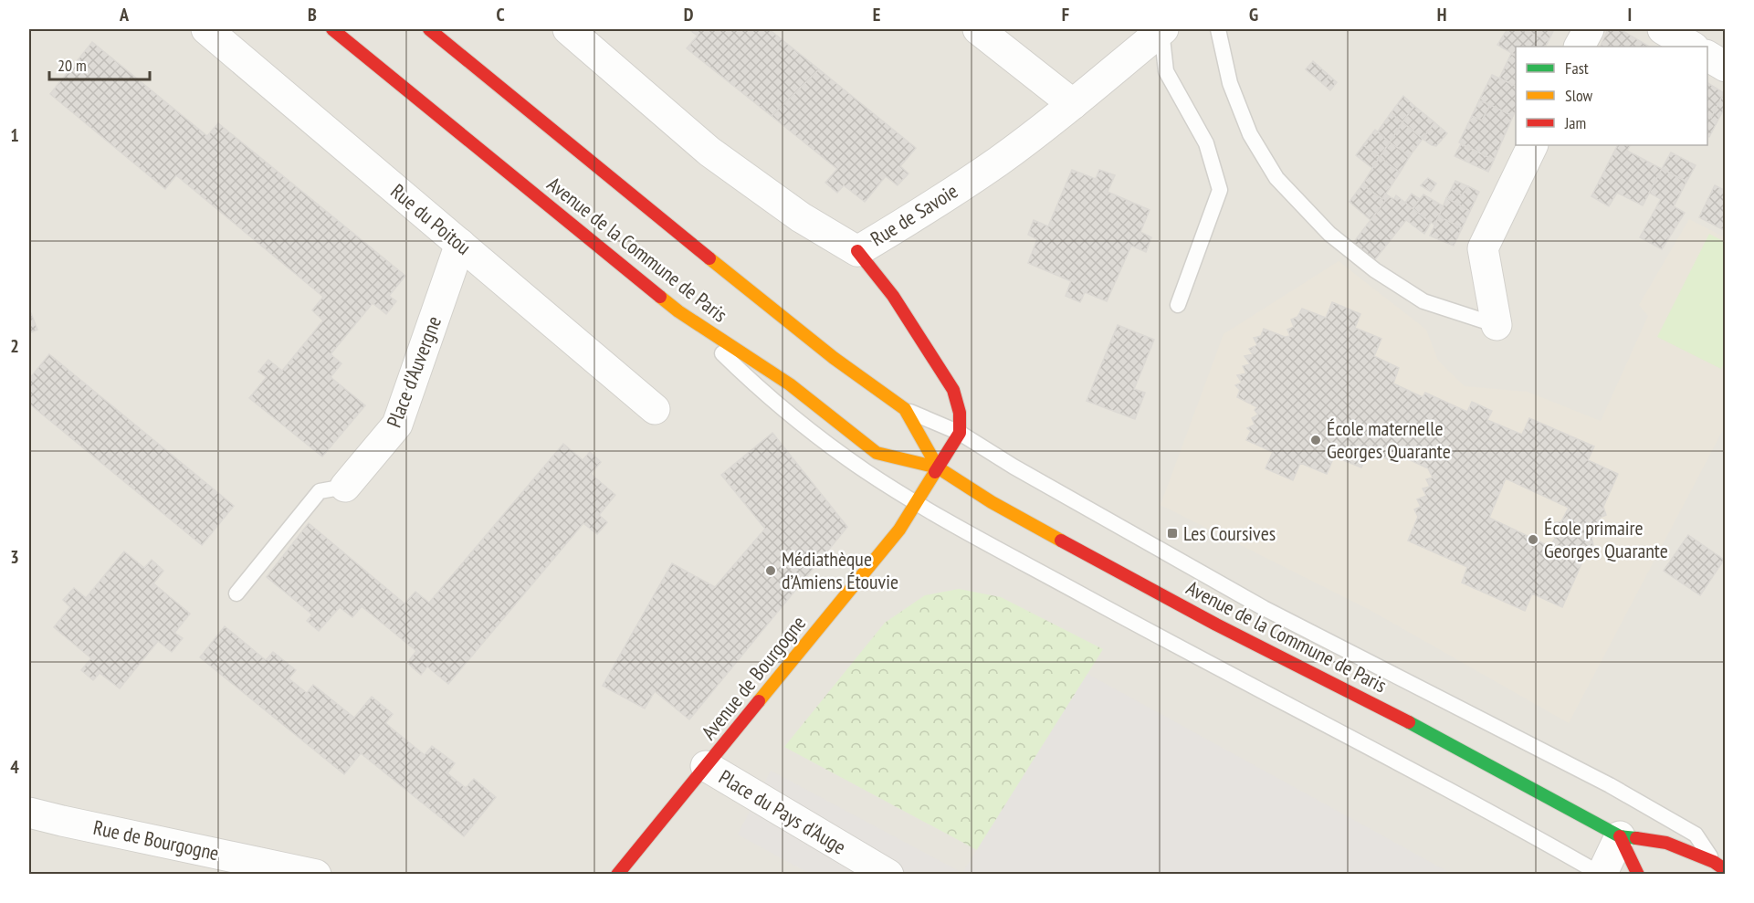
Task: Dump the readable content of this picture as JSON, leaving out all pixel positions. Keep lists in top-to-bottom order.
{
  "streets": {
    "street": [
      "Rue de Savoie",
      "Rue du Poitou",
      "Avenue de la Commune de Paris",
      "Place d'Auvergne",
      "Avenue de Bourgogne",
      "Place du Pays d'Auge",
      "Rue de Bourgogne"
    ]
  },
  "crossings": [
    ["Rue du Poitou", "Place d'Auvergne"],
    ["Avenue de la Commune de Paris", "Avenue de Bourgogne"],
    ["Avenue de Bourgogne", "Place du Pays d'Auge"]
  ],
  "places": {
    "other": ["École maternelle Georges Quarante", "École primaire Georges Quarante", "Médiathèque d’Amiens Étouvie"],
    "transit": ["Les Coursives"]
  },
  "legend": ["Fast", "Slow", "Jam"],
  "scale_bar": "20 m",
  "grid": {
    "columns": [
      "A",
      "B",
      "C",
      "D",
      "E",
      "F",
      "G",
      "H",
      "I"
    ],
    "rows": [
      "1",
      "2",
      "3",
      "4"
    ]
  }
}
